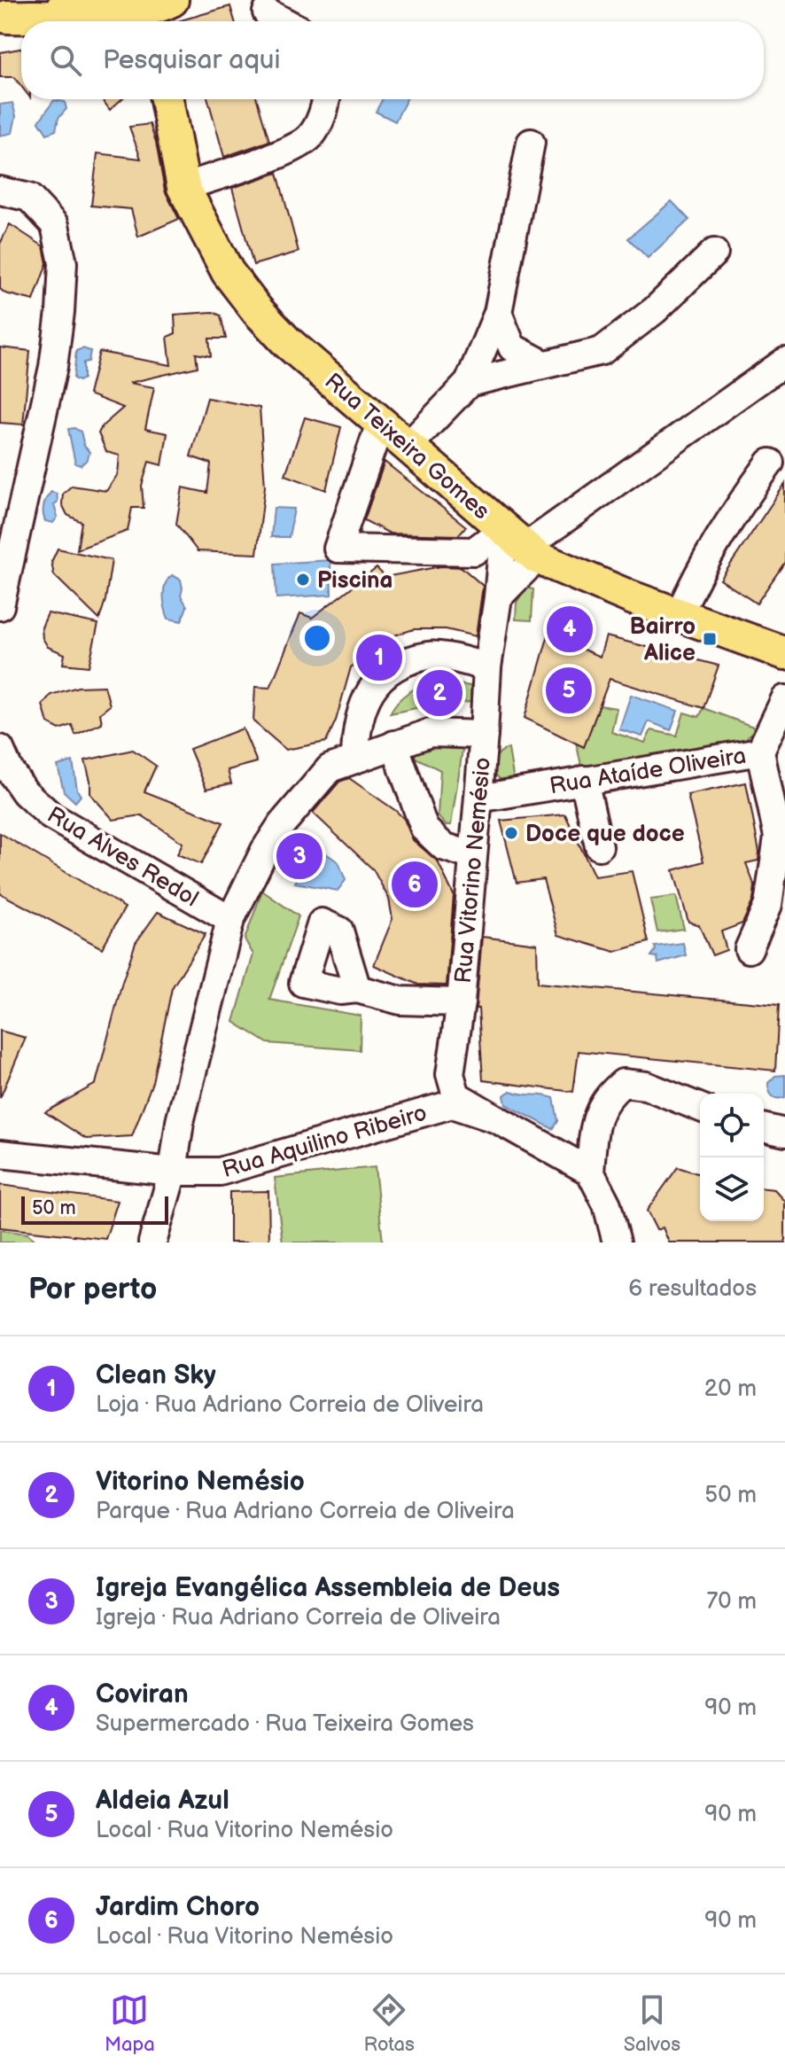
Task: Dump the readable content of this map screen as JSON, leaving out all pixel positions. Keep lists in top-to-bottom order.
{
  "streets": {
    "main road": ["Rua Teixeira Gomes"],
    "street": [
      "Rua Ataíde Oliveira",
      "Rua Alves Redol",
      "Rua Vitorino Nemésio",
      "Rua Aquilino Ribeiro"
    ]
  },
  "crossings": [
    ["Rua Teixeira Gomes", "Rua Vitorino Nemésio"],
    ["Rua Ataíde Oliveira", "Rua Vitorino Nemésio"]
  ],
  "places": {
    "other": ["Piscina", "Doce que doce"],
    "transit": ["Bairro Alice"]
  },
  "scale_bar": "50 m",
  "page": {
    "search": "Pesquisar aqui",
    "pins": [
      "4",
      "1",
      "5",
      "2",
      "3",
      "6"
    ],
    "scale": "50 m",
    "heading": ["Por perto", "6 resultados"],
    "list": [
      {
        "mark": "1",
        "name": "Clean Sky",
        "note": "Loja · Rua Adriano Correia de Oliveira",
        "value": "20 m"
      },
      {
        "mark": "2",
        "name": "Vitorino Nemésio",
        "note": "Parque · Rua Adriano Correia de Oliveira",
        "value": "50 m"
      },
      {
        "mark": "3",
        "name": "Igreja Evangélica Assembleia de Deus",
        "note": "Igreja · Rua Adriano Correia de Oliveira",
        "value": "70 m"
      },
      {
        "mark": "4",
        "name": "Coviran",
        "note": "Supermercado · Rua Teixeira Gomes",
        "value": "90 m"
      },
      {
        "mark": "5",
        "name": "Aldeia Azul",
        "note": "Local · Rua Vitorino Nemésio",
        "value": "90 m"
      },
      {
        "mark": "6",
        "name": "Jardim Choro",
        "note": "Local · Rua Vitorino Nemésio",
        "value": "90 m"
      }
    ],
    "nav": ["Mapa", "Rotas", "Salvos"]
  }
}
